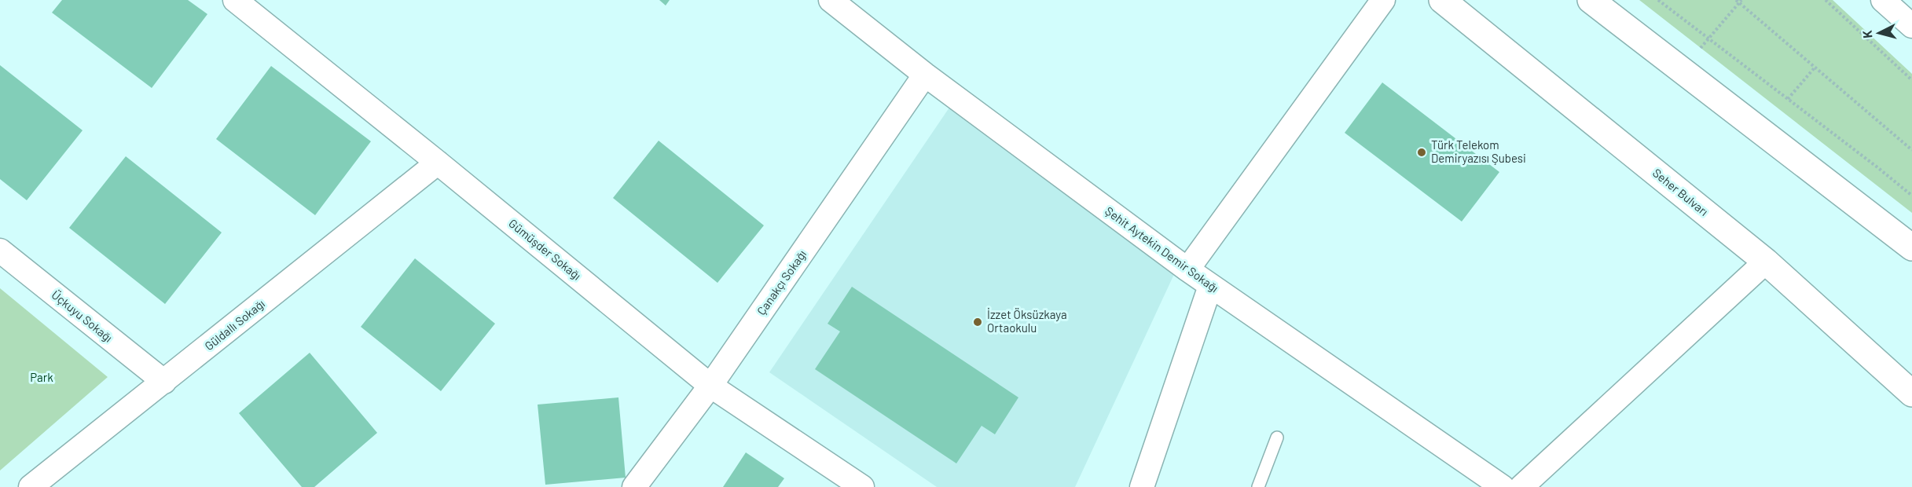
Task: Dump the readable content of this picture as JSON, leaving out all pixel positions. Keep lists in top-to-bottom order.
{
  "streets": {
    "main road": ["Seher Bulvarı"],
    "street": [
      "Gümüşder Sokağı",
      "Şehit Aytekin Demir Sokağı",
      "Çanakçı Sokağı",
      "Üçkuyu Sokağı",
      "Güldallı Sokağı"
    ]
  },
  "crossings": [
    ["Gümüşder Sokağı", "Çanakçı Sokağı"],
    ["Gümüşder Sokağı", "Güldallı Sokağı"],
    ["Şehit Aytekin Demir Sokağı", "Çanakçı Sokağı"],
    ["Üçkuyu Sokağı", "Güldallı Sokağı"]
  ],
  "parks": ["Park"],
  "places": ["Türk Telekom Demiryazısı Şubesi", "İzzet Öksüzkaya Ortaokulu"],
  "north": "left"
}
